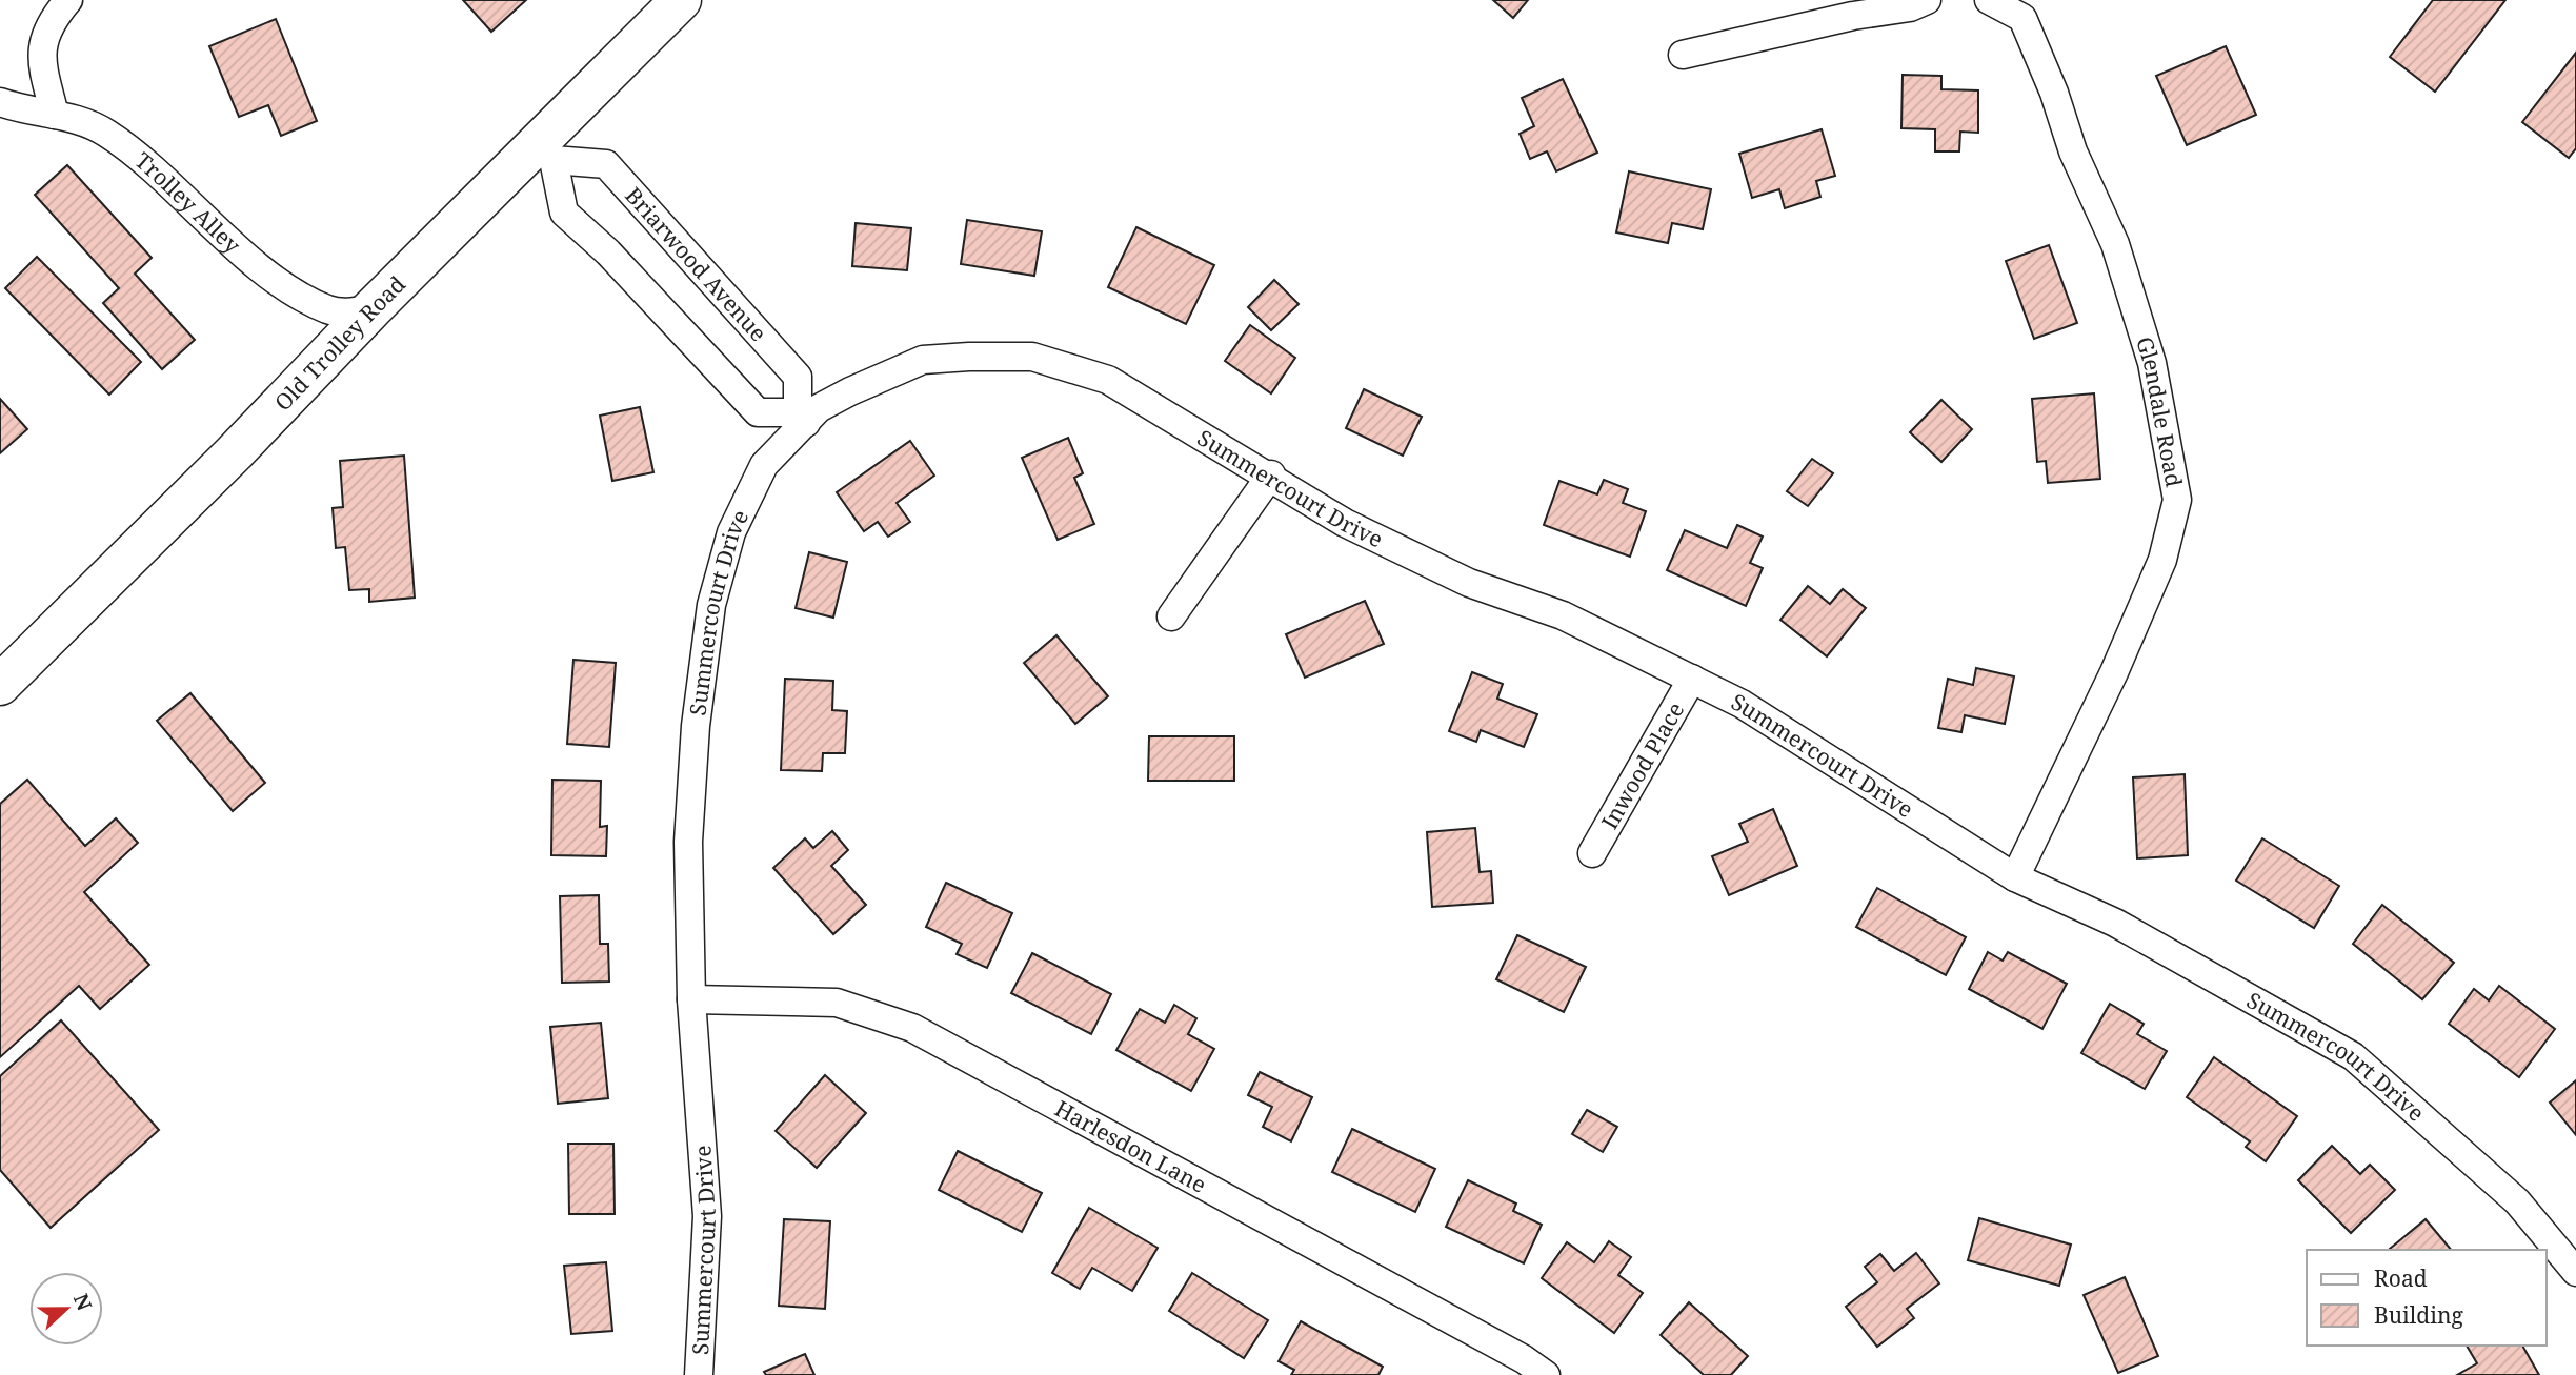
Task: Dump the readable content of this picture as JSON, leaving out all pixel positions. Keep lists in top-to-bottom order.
{
  "streets": {
    "main road": ["Old Trolley Road"],
    "street": [
      "Trolley Alley",
      "Briarwood Avenue",
      "Glendale Road",
      "Summercourt Drive",
      "Inwood Place",
      "Harlesdon Lane"
    ]
  },
  "crossings": [
    ["Trolley Alley", "Old Trolley Road"],
    ["Briarwood Avenue", "Old Trolley Road"],
    ["Briarwood Avenue", "Summercourt Drive"],
    ["Glendale Road", "Summercourt Drive"],
    ["Summercourt Drive", "Inwood Place"],
    ["Summercourt Drive", "Harlesdon Lane"]
  ],
  "legend": ["Road", "Building"],
  "north": "right"
}
